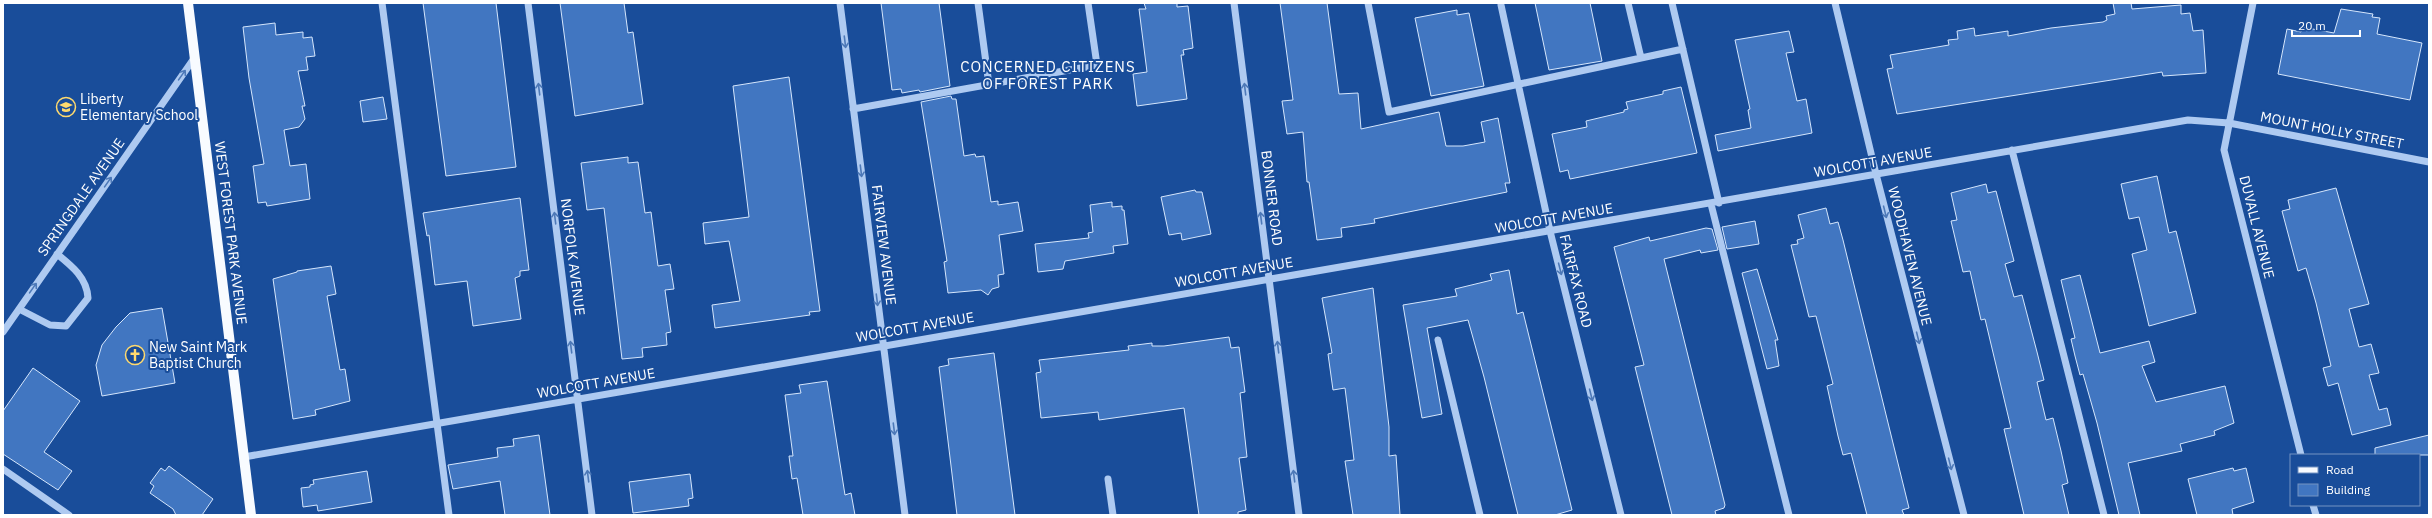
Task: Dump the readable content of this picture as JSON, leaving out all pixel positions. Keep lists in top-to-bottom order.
{
  "streets": {
    "main road": ["WEST FOREST PARK AVENUE"],
    "street": [
      "MOUNT HOLLY STREET",
      "WOLCOTT AVENUE",
      "SPRINGDALE AVENUE",
      "BONNER ROAD",
      "DUVALL AVENUE",
      "FAIRVIEW AVENUE",
      "WOODHAVEN AVENUE",
      "NORFOLK AVENUE",
      "FAIRFAX ROAD"
    ]
  },
  "crossings": [
    ["MOUNT HOLLY STREET", "WOLCOTT AVENUE"],
    ["MOUNT HOLLY STREET", "DUVALL AVENUE"],
    ["WOLCOTT AVENUE", "BONNER ROAD"],
    ["WOLCOTT AVENUE", "DUVALL AVENUE"],
    ["WOLCOTT AVENUE", "WEST FOREST PARK AVENUE"],
    ["WOLCOTT AVENUE", "FAIRVIEW AVENUE"],
    ["WOLCOTT AVENUE", "WOODHAVEN AVENUE"],
    ["WOLCOTT AVENUE", "NORFOLK AVENUE"],
    ["WOLCOTT AVENUE", "FAIRFAX ROAD"],
    ["SPRINGDALE AVENUE", "WEST FOREST PARK AVENUE"]
  ],
  "one_way": [
    "SPRINGDALE AVENUE",
    "BONNER ROAD",
    "FAIRVIEW AVENUE",
    "WOODHAVEN AVENUE",
    "NORFOLK AVENUE",
    "FAIRFAX ROAD"
  ],
  "districts": ["CONCERNED CITIZENS OF FOREST PARK"],
  "places": {
    "school or university": ["Liberty Elementary School"],
    "church": ["New Saint Mark Baptist Church"]
  },
  "legend": ["Road", "Building"],
  "scale_bar": "20 m"
}
